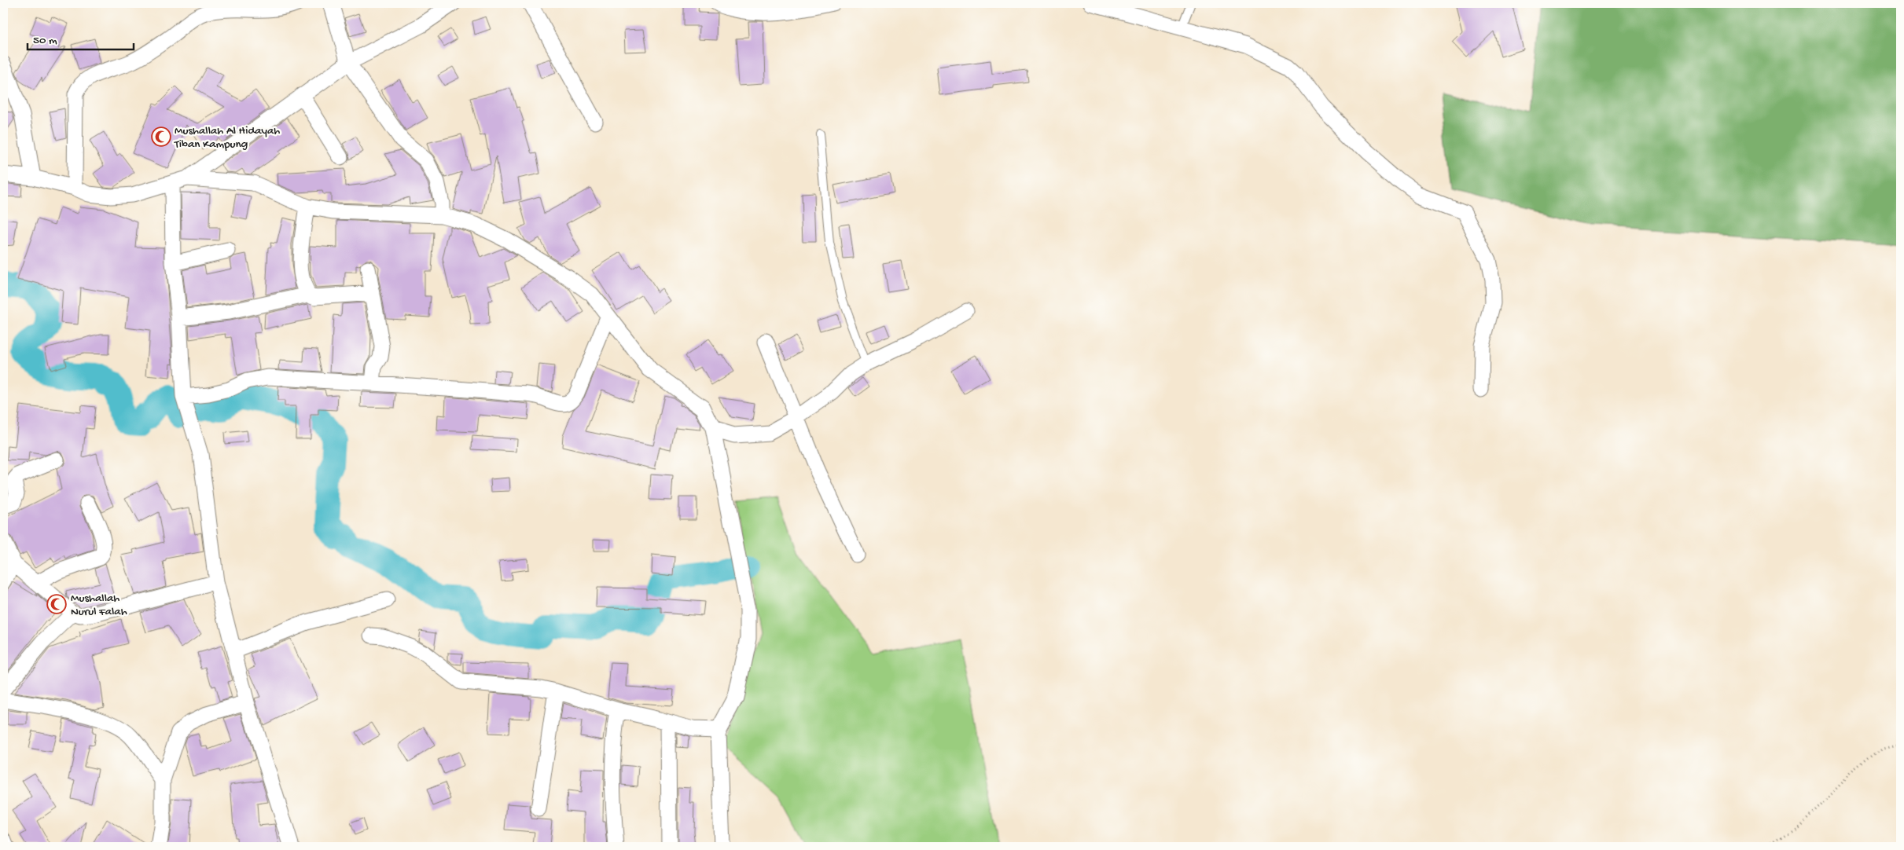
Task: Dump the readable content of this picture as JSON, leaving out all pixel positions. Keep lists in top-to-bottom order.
{
  "places": {
    "mosque": ["Mushallah Al Hidayah Tiban Kampung", "Mushallah Nurul Falah"]
  },
  "scale_bar": "50 m"
}
